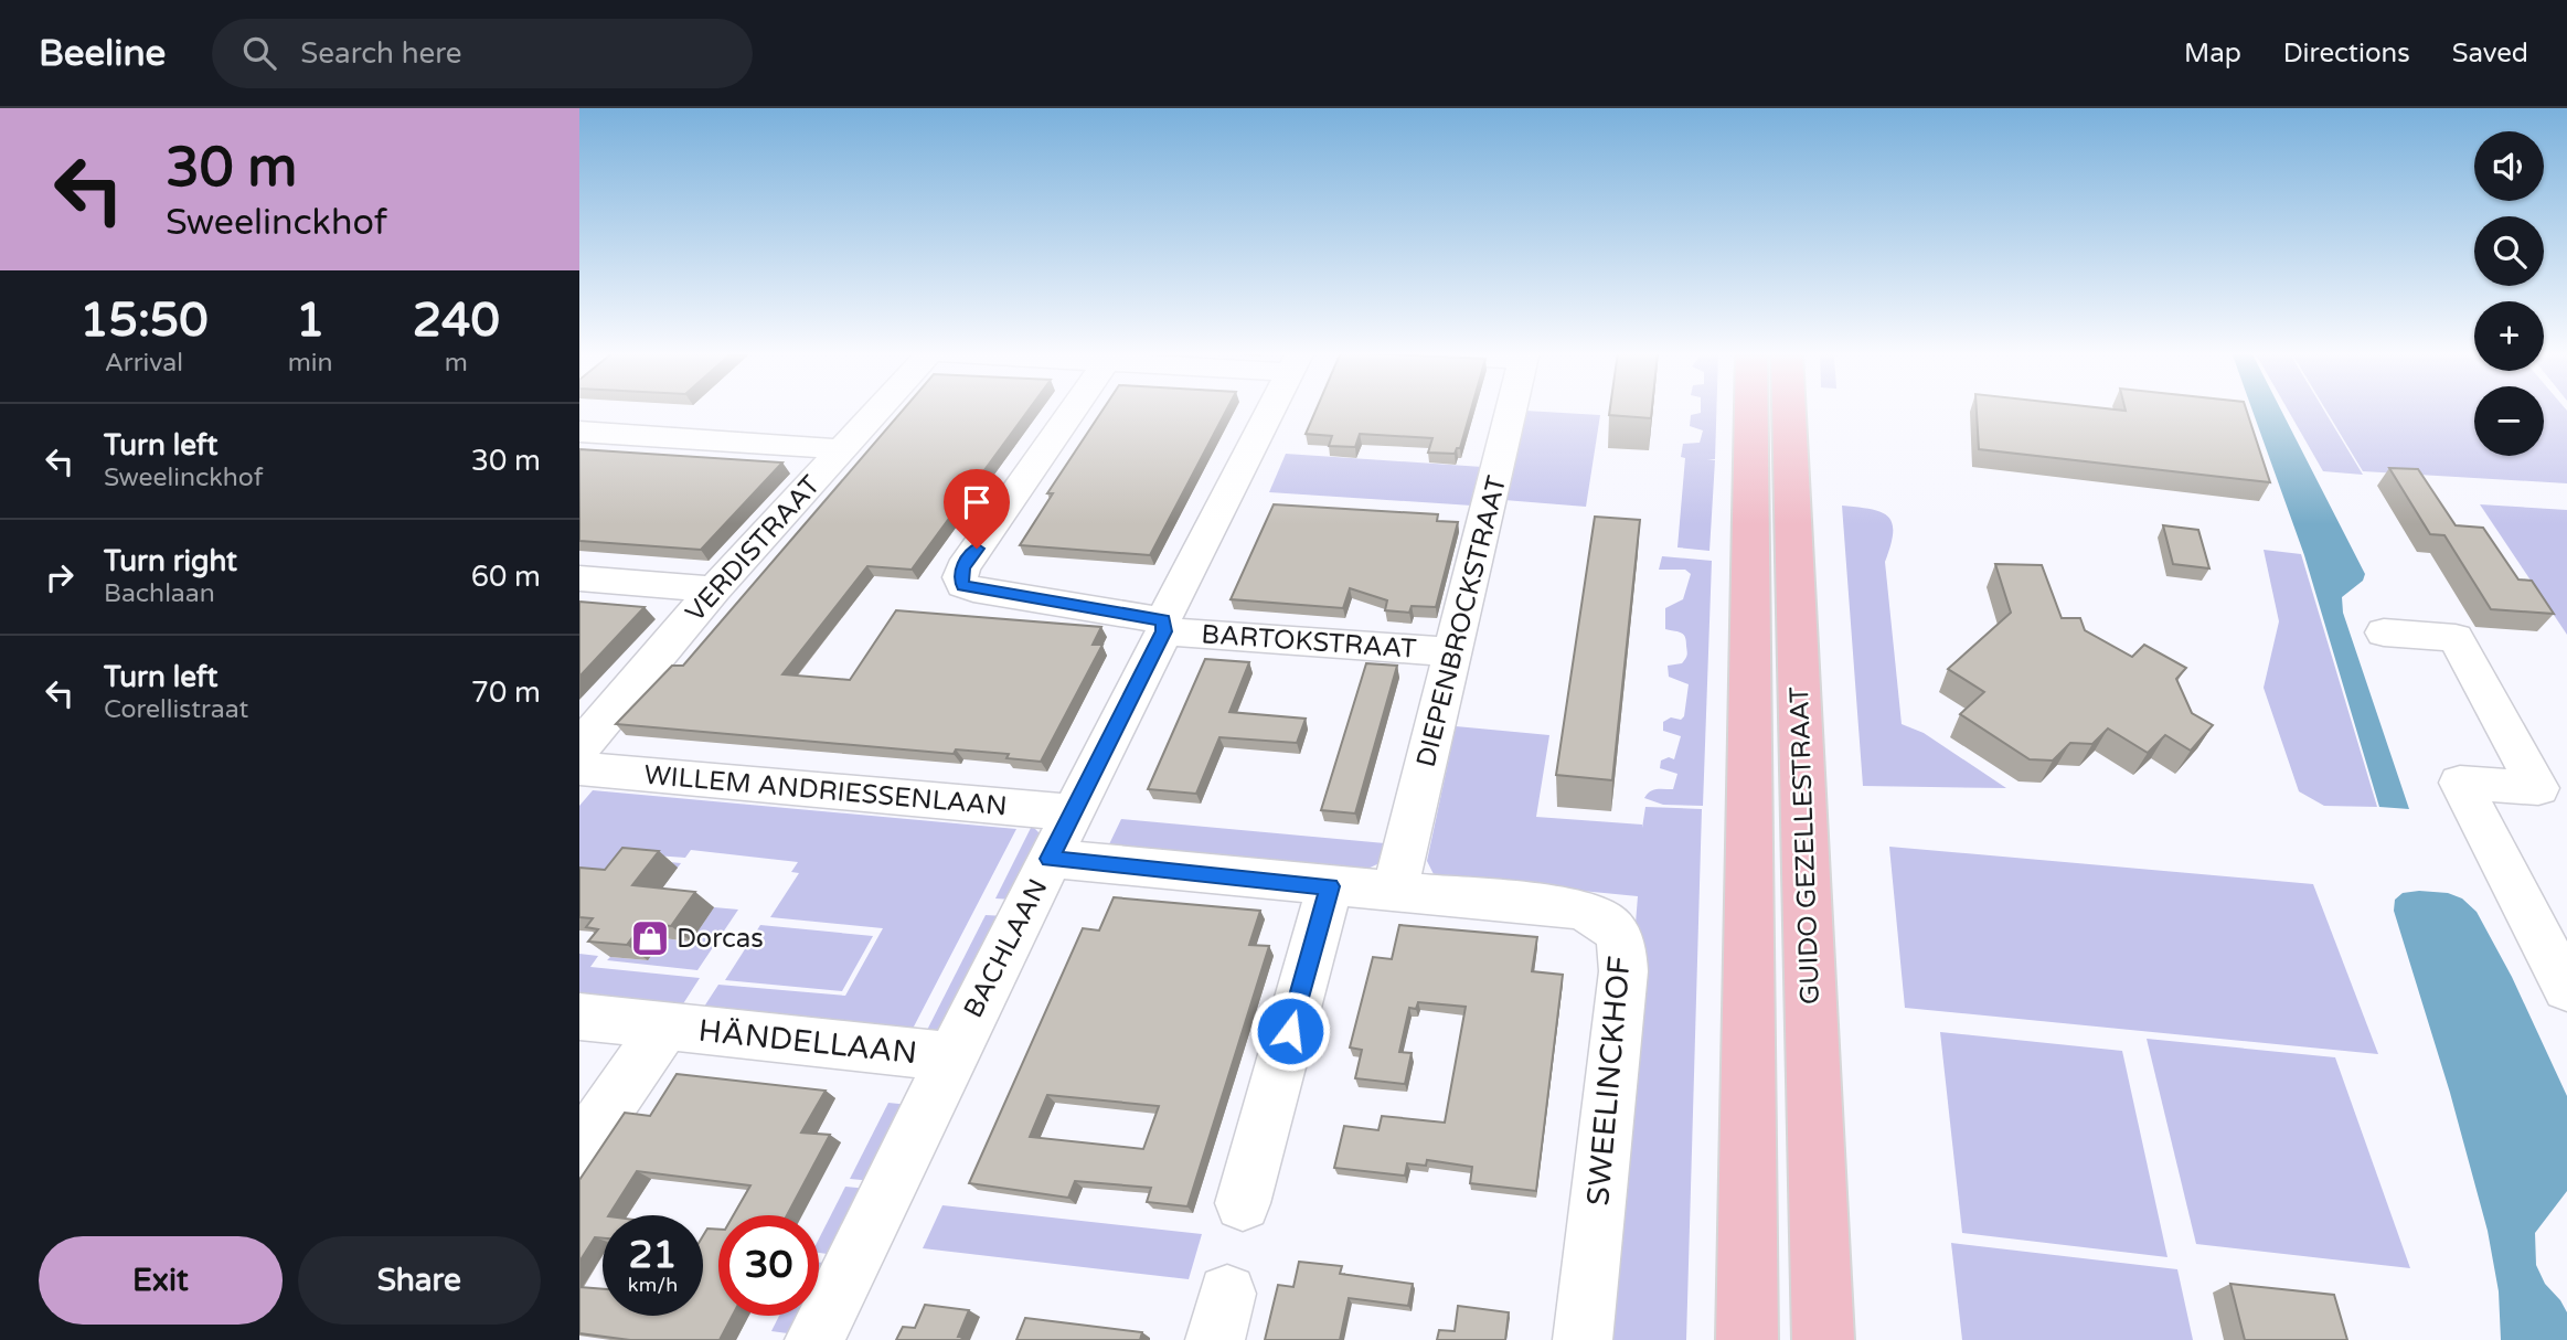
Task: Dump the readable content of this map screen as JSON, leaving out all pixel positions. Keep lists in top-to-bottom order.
{
  "streets": {
    "main road": ["GUIDO GEZELLESTRAAT"],
    "street": [
      "VERDISTRAAT",
      "DIEPENBROCKSTRAAT",
      "BARTOKSTRAAT",
      "WILLEM ANDRIESSENLAAN",
      "BACHLAAN",
      "HÄNDELLAAN",
      "SWEELINCKHOF"
    ]
  },
  "crossings": [
    ["DIEPENBROCKSTRAAT", "BARTOKSTRAAT"],
    ["DIEPENBROCKSTRAAT", "SWEELINCKHOF"],
    ["BARTOKSTRAAT", "BACHLAAN"],
    ["WILLEM ANDRIESSENLAAN", "BACHLAAN"],
    ["BACHLAAN", "HÄNDELLAAN"],
    ["BACHLAAN", "SWEELINCKHOF"]
  ],
  "places": {
    "shop": ["Dorcas"]
  },
  "page": {
    "header": "Beeline",
    "search": "Search here",
    "nav": ["Map", "Directions", "Saved"],
    "turn": ["30 m", "Sweelinckhof"],
    "map_buttons": ["+", "−"],
    "eta": [
      "15:50",
      "Arrival",
      "1",
      "min",
      "240",
      "m"
    ],
    "list": [
      {
        "name": "Turn left",
        "note": "Sweelinckhof",
        "value": "30 m"
      },
      {
        "name": "Turn right",
        "note": "Bachlaan",
        "value": "60 m"
      },
      {
        "name": "Turn left",
        "note": "Corellistraat",
        "value": "70 m"
      }
    ],
    "speed": "21 km/h",
    "limit": "30",
    "buttons": ["Exit", "Share"]
  }
}
